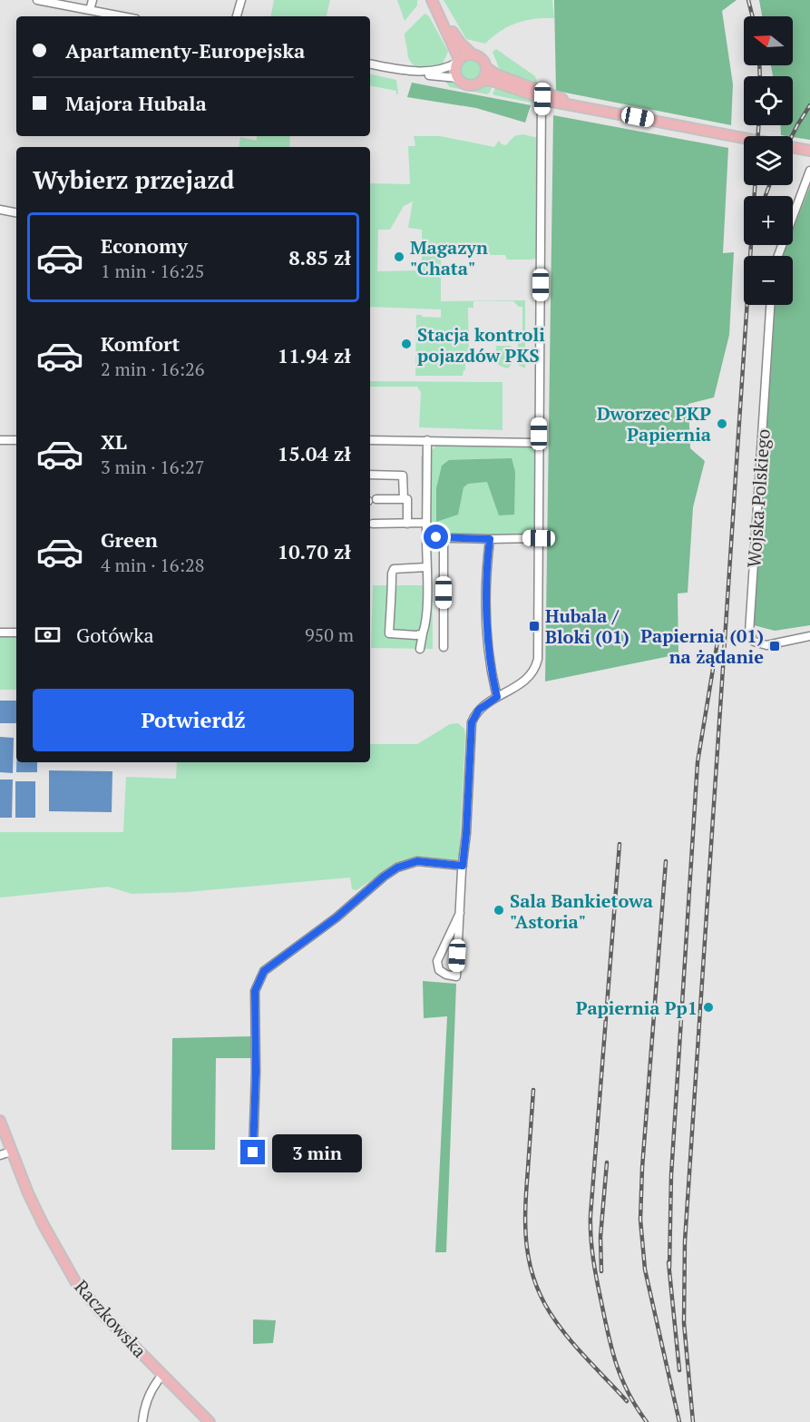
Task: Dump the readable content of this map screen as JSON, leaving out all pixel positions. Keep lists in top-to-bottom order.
{
  "streets": {
    "main road": ["Raczkowska"],
    "street": ["Wojska Polskiego"]
  },
  "places": {
    "other": [
      "Magazyn \"Chata\"",
      "Stacja kontroli pojazdów PKS",
      "Dworzec PKP Papiernia",
      "Sala Bankietowa \"Astoria\"",
      "Papiernia Pp1"
    ],
    "transit": ["Hubala / Bloki (01)", "Papiernia (01) na żądanie"]
  },
  "north": "left",
  "page": {
    "map_buttons": ["+", "−"],
    "banner": ["Apartamenty-Europejska", "Majora Hubala"],
    "heading": "Wybierz przejazd",
    "list": [
      {
        "name": "Economy",
        "note": "1 min · 16:25",
        "value": "8.85 zł"
      },
      {
        "name": "Komfort",
        "note": "2 min · 16:26",
        "value": "11.94 zł"
      },
      {
        "name": "XL",
        "note": "3 min · 16:27",
        "value": "15.04 zł"
      },
      {
        "name": "Green",
        "note": "4 min · 16:28",
        "value": "10.70 zł"
      }
    ],
    "pay": ["Gotówka", "950 m"],
    "buttons": "Potwierdź",
    "bubble": "3 min"
  }
}
